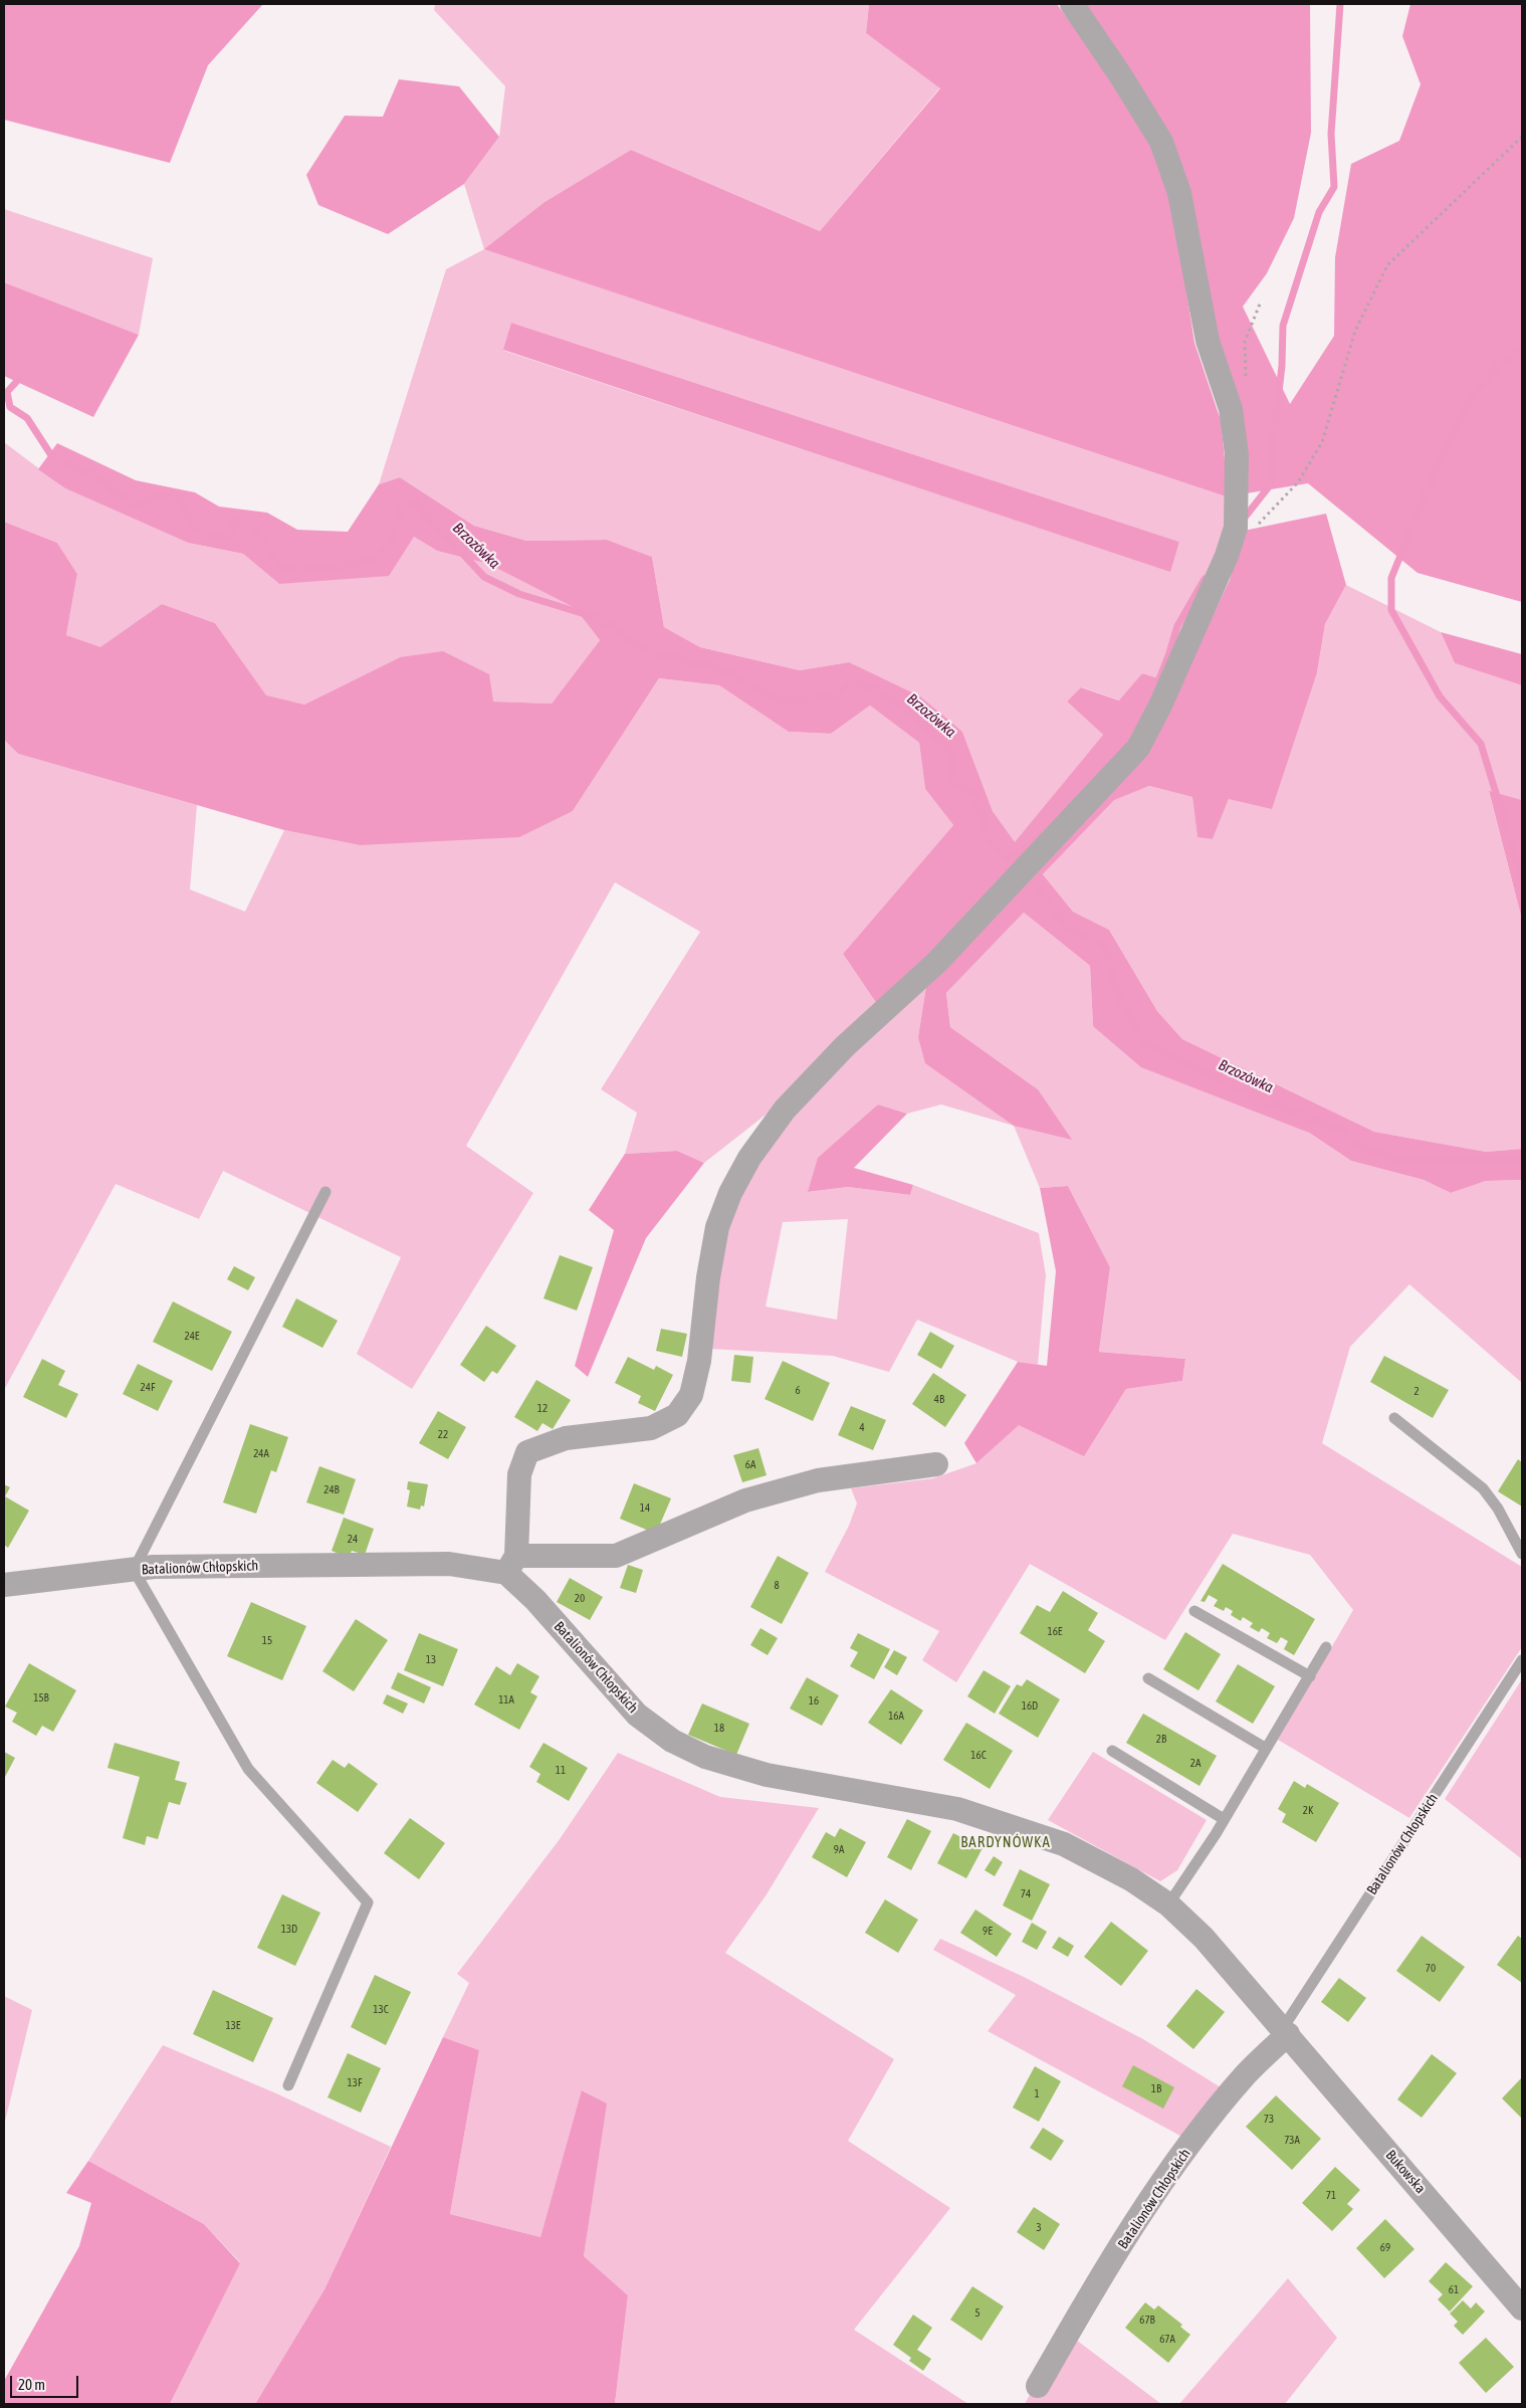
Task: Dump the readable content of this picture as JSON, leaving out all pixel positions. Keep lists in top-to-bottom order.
{
  "streets": {
    "street": ["Batalionów Chłopskich", "Bukowska"]
  },
  "crossings": [
    ["Batalionów Chłopskich", "Bukowska"]
  ],
  "districts": ["BARDYNÓWKA"],
  "water": ["Brzozówka"],
  "house_numbers": [
    "24E",
    "24F",
    "6",
    "2",
    "4B",
    "12",
    "4",
    "22",
    "24A",
    "6A",
    "24B",
    "14",
    "24",
    "8",
    "20",
    "16E",
    "15",
    "13",
    "15B",
    "11A",
    "16",
    "16D",
    "16A",
    "18",
    "2B",
    "16C",
    "2A",
    "11",
    "2K",
    "9A",
    "74",
    "13D",
    "9E",
    "70",
    "13C",
    "13E",
    "13F",
    "1B",
    "1",
    "73",
    "73A",
    "71",
    "3",
    "69",
    "61",
    "5",
    "67B",
    "67A"
  ],
  "scale_bar": "20 m"
}
